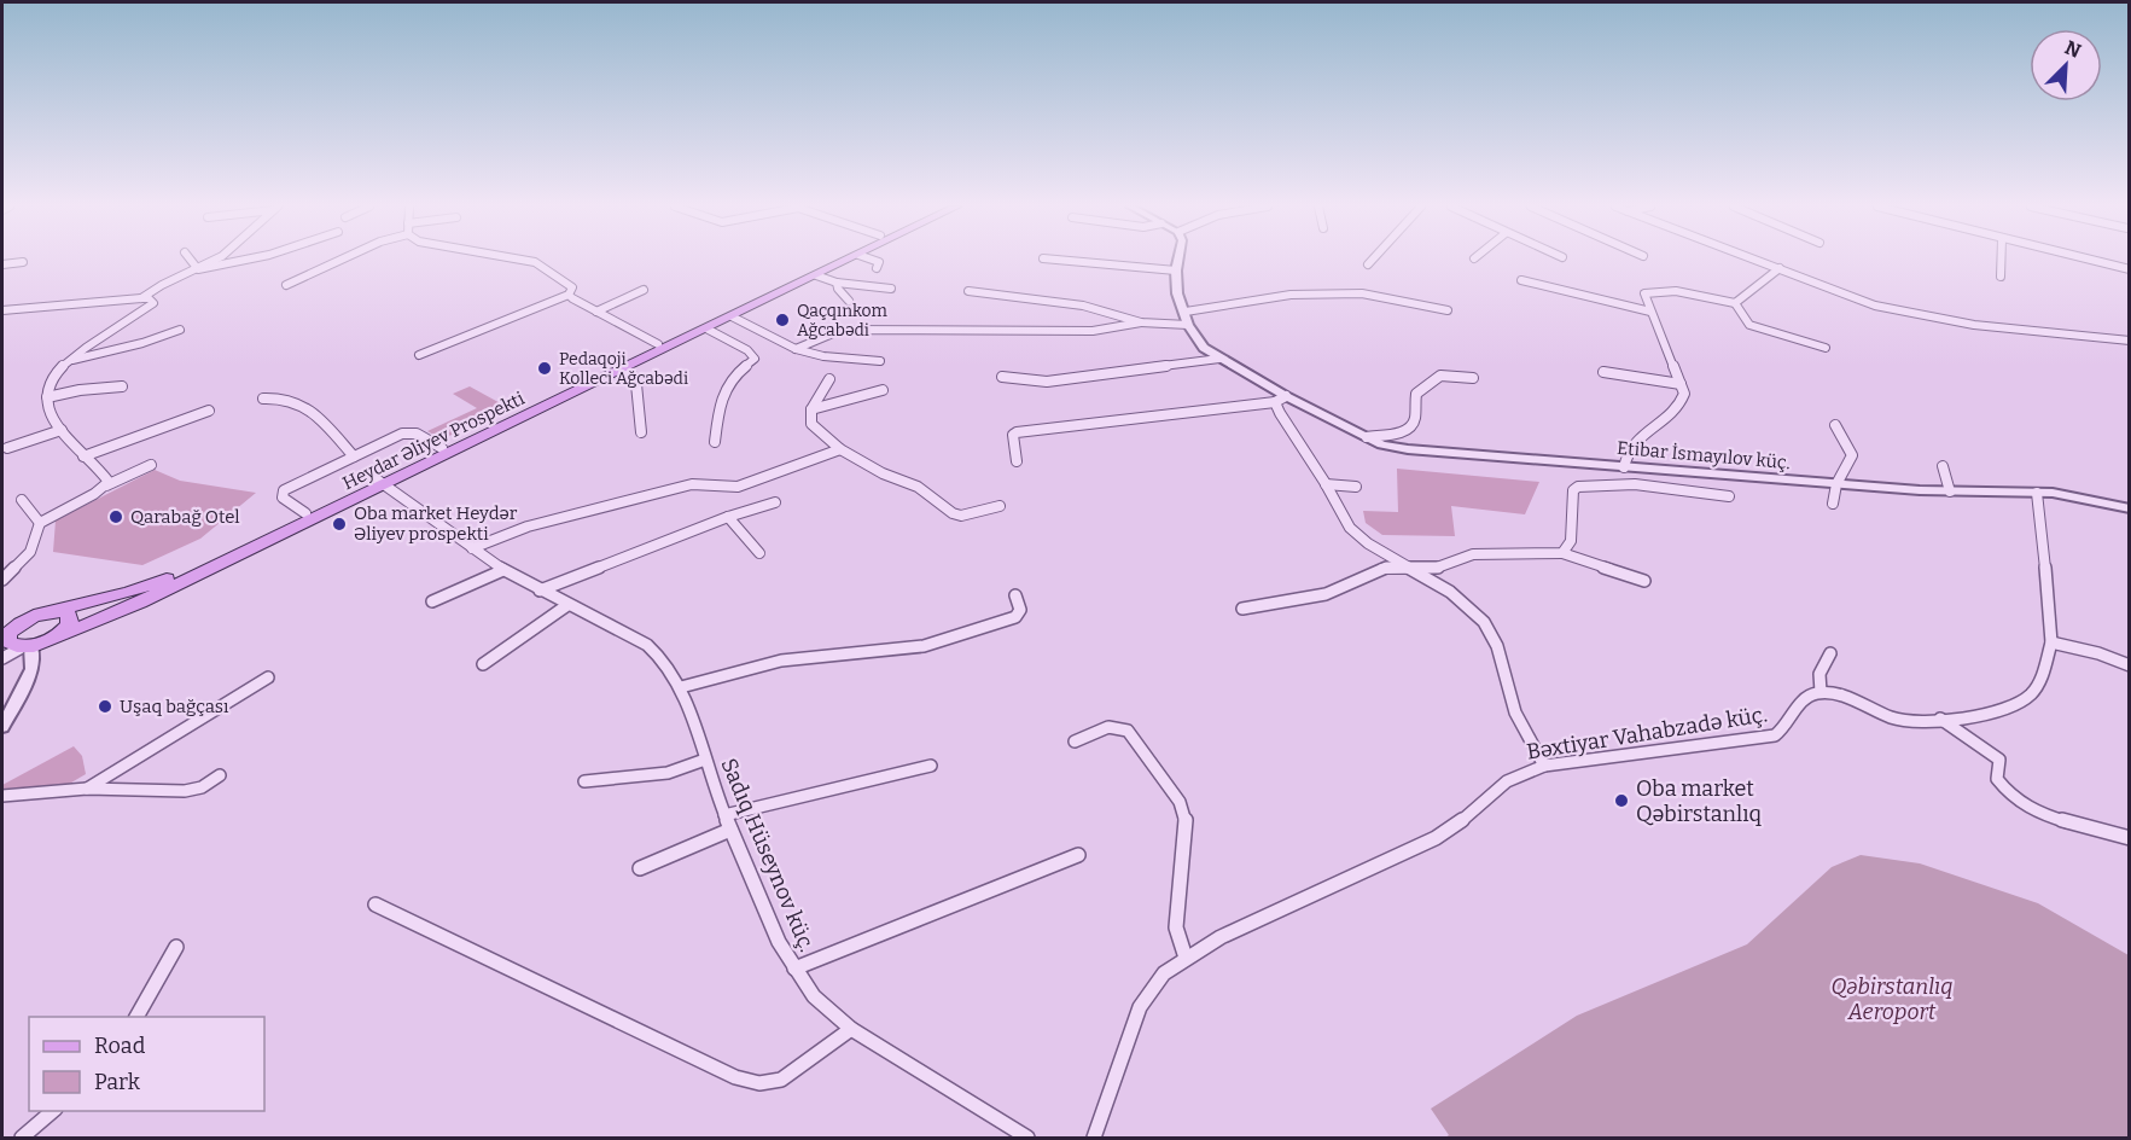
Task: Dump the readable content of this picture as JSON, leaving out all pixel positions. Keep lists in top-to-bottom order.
{
  "streets": {
    "main road": ["Heydar Əliyev Prospekti"],
    "street": ["Etibar İsmayılov küç.", "Bəxtiyar Vahabzadə küç.", "Sadıq Hüseynov küç."]
  },
  "crossings": [
    ["Heydar Əliyev Prospekti", "Sadıq Hüseynov küç."]
  ],
  "parks": ["Qəbirstanlıq Aeroport"],
  "places": [
    "Qaçqınkom Ağcabədi",
    "Pedaqoji Kolleci Ağcabədi",
    "Qarabağ Otel",
    "Oba market Heydər Əliyev prospekti",
    "Uşaq bağçası",
    "Oba market Qəbirstanlıq"
  ],
  "legend": ["Road", "Park"],
  "north": "top right"
}
